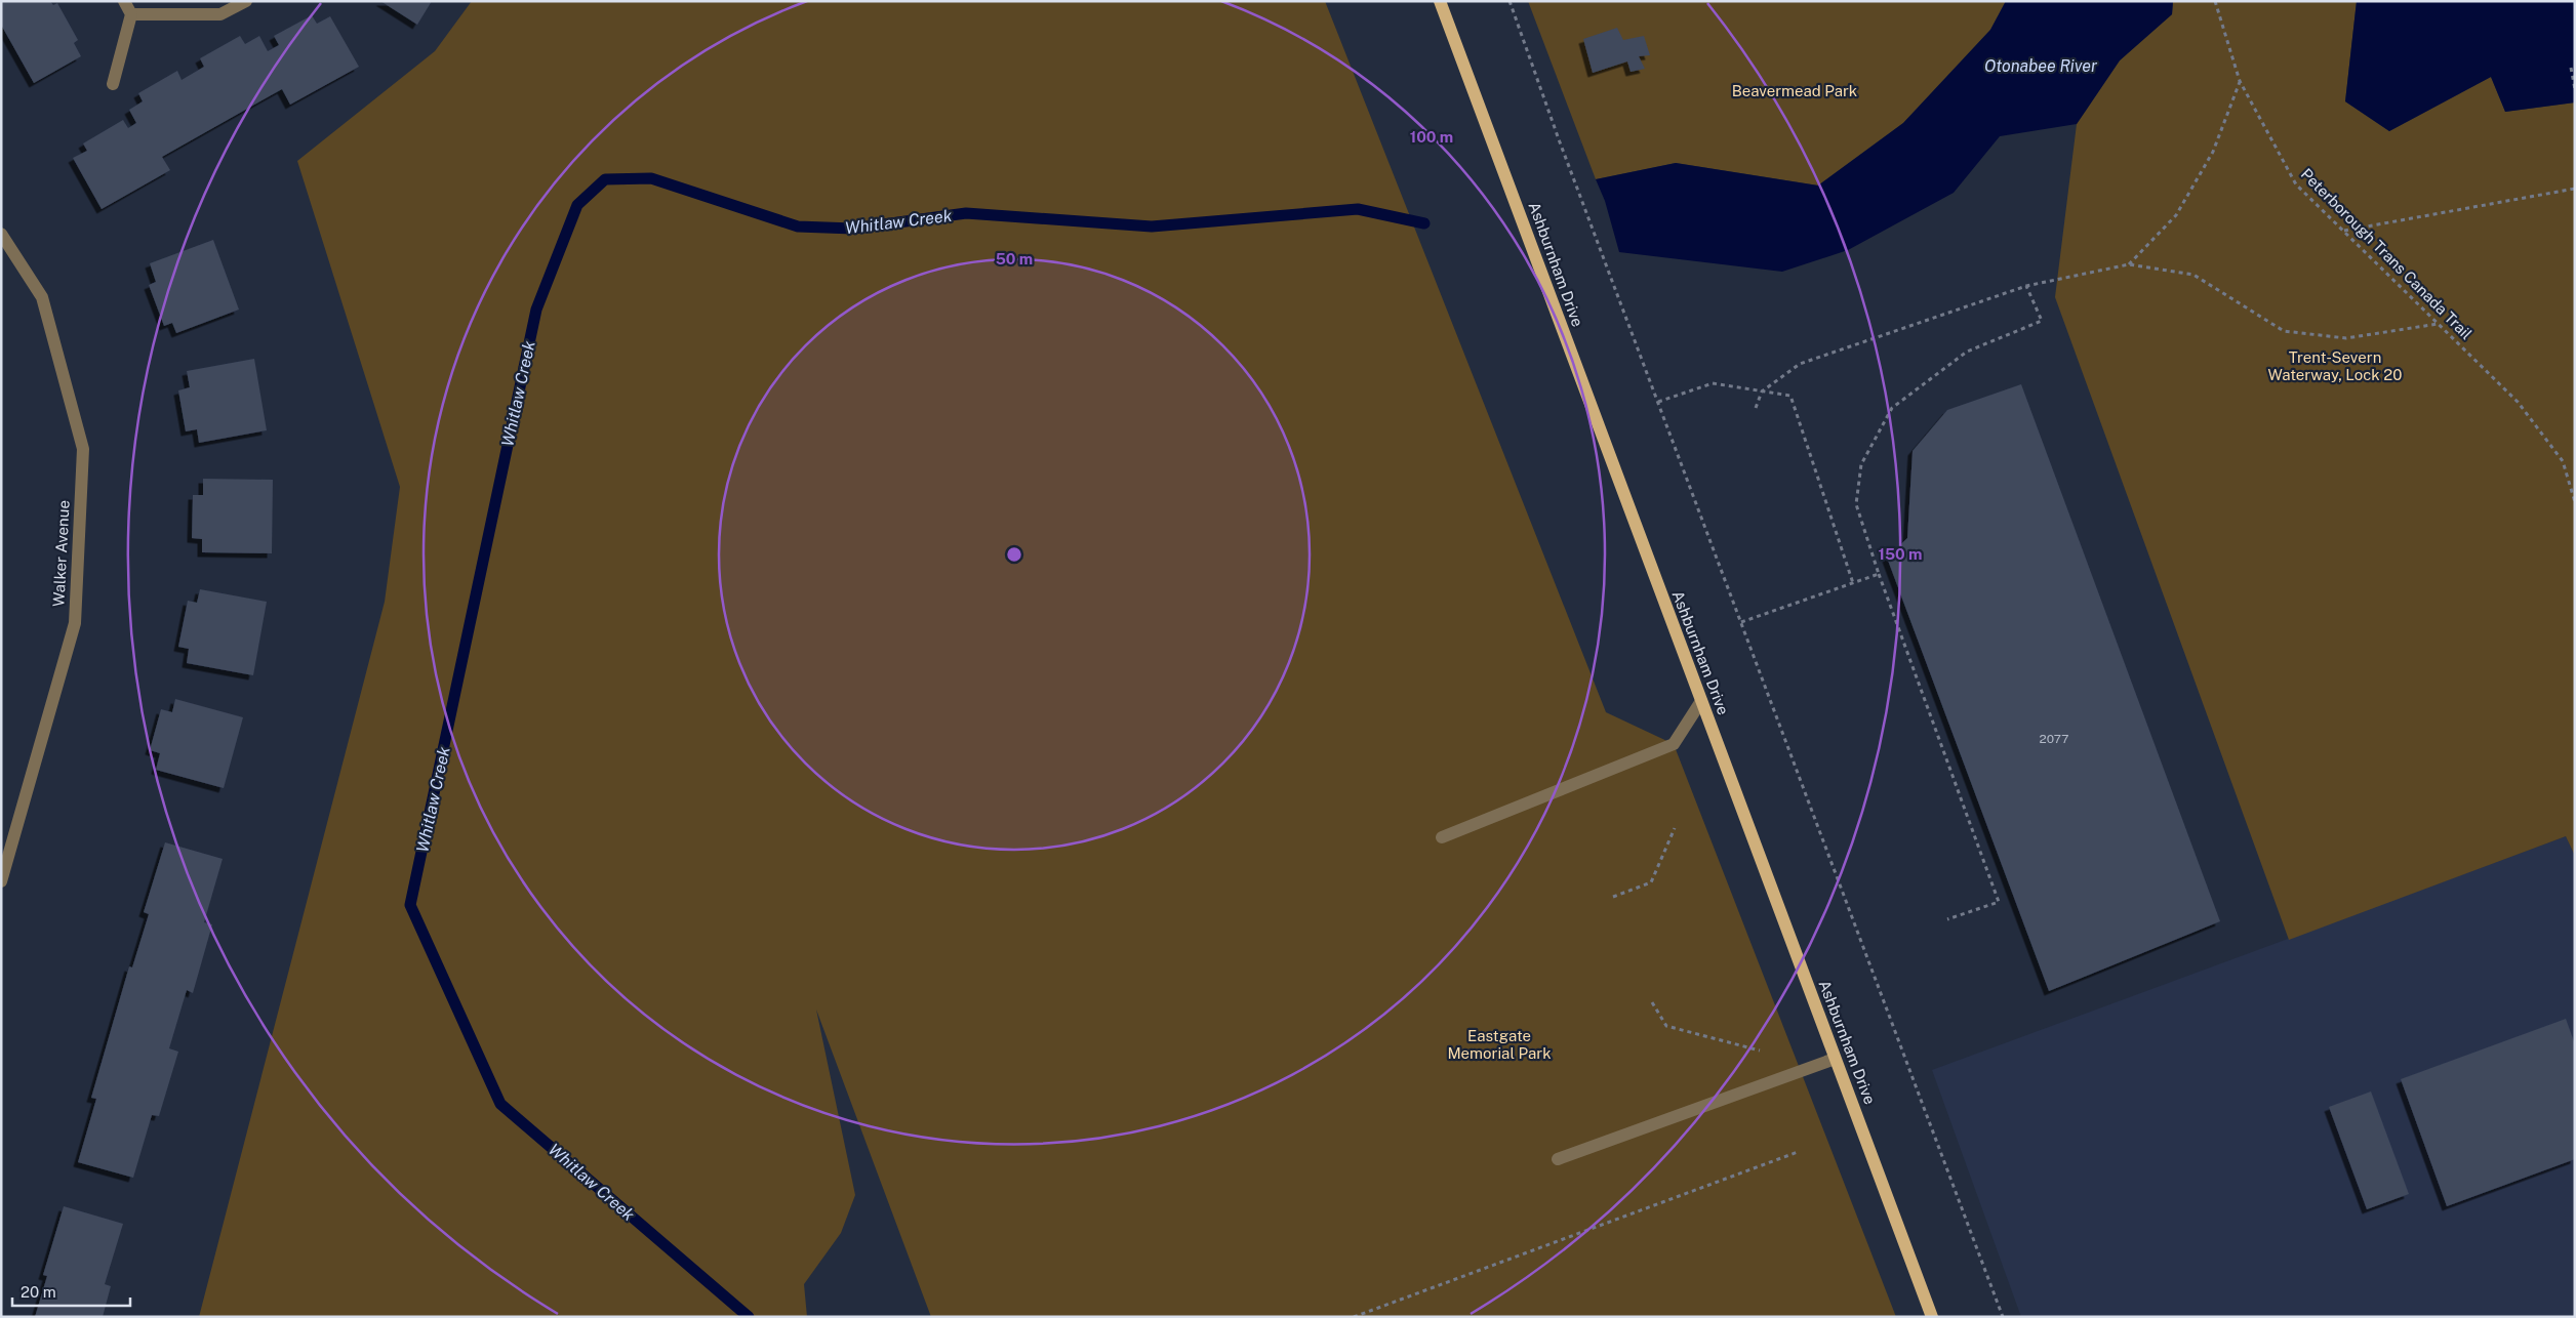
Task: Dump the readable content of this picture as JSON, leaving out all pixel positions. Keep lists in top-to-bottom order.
{
  "streets": {
    "main road": ["Ashburnham Drive"],
    "street": ["Walker Avenue"],
    "path": ["Peterborough Trans Canada Trail"]
  },
  "water": ["Otonabee River", "Whitlaw Creek"],
  "parks": ["Beavermead Park", "Trent-Severn Waterway, Lock 20", "Eastgate Memorial Park"],
  "house_numbers": ["2077"],
  "scale_bar": "20 m",
  "rings": ["100 m", "50 m", "150 m"]
}
